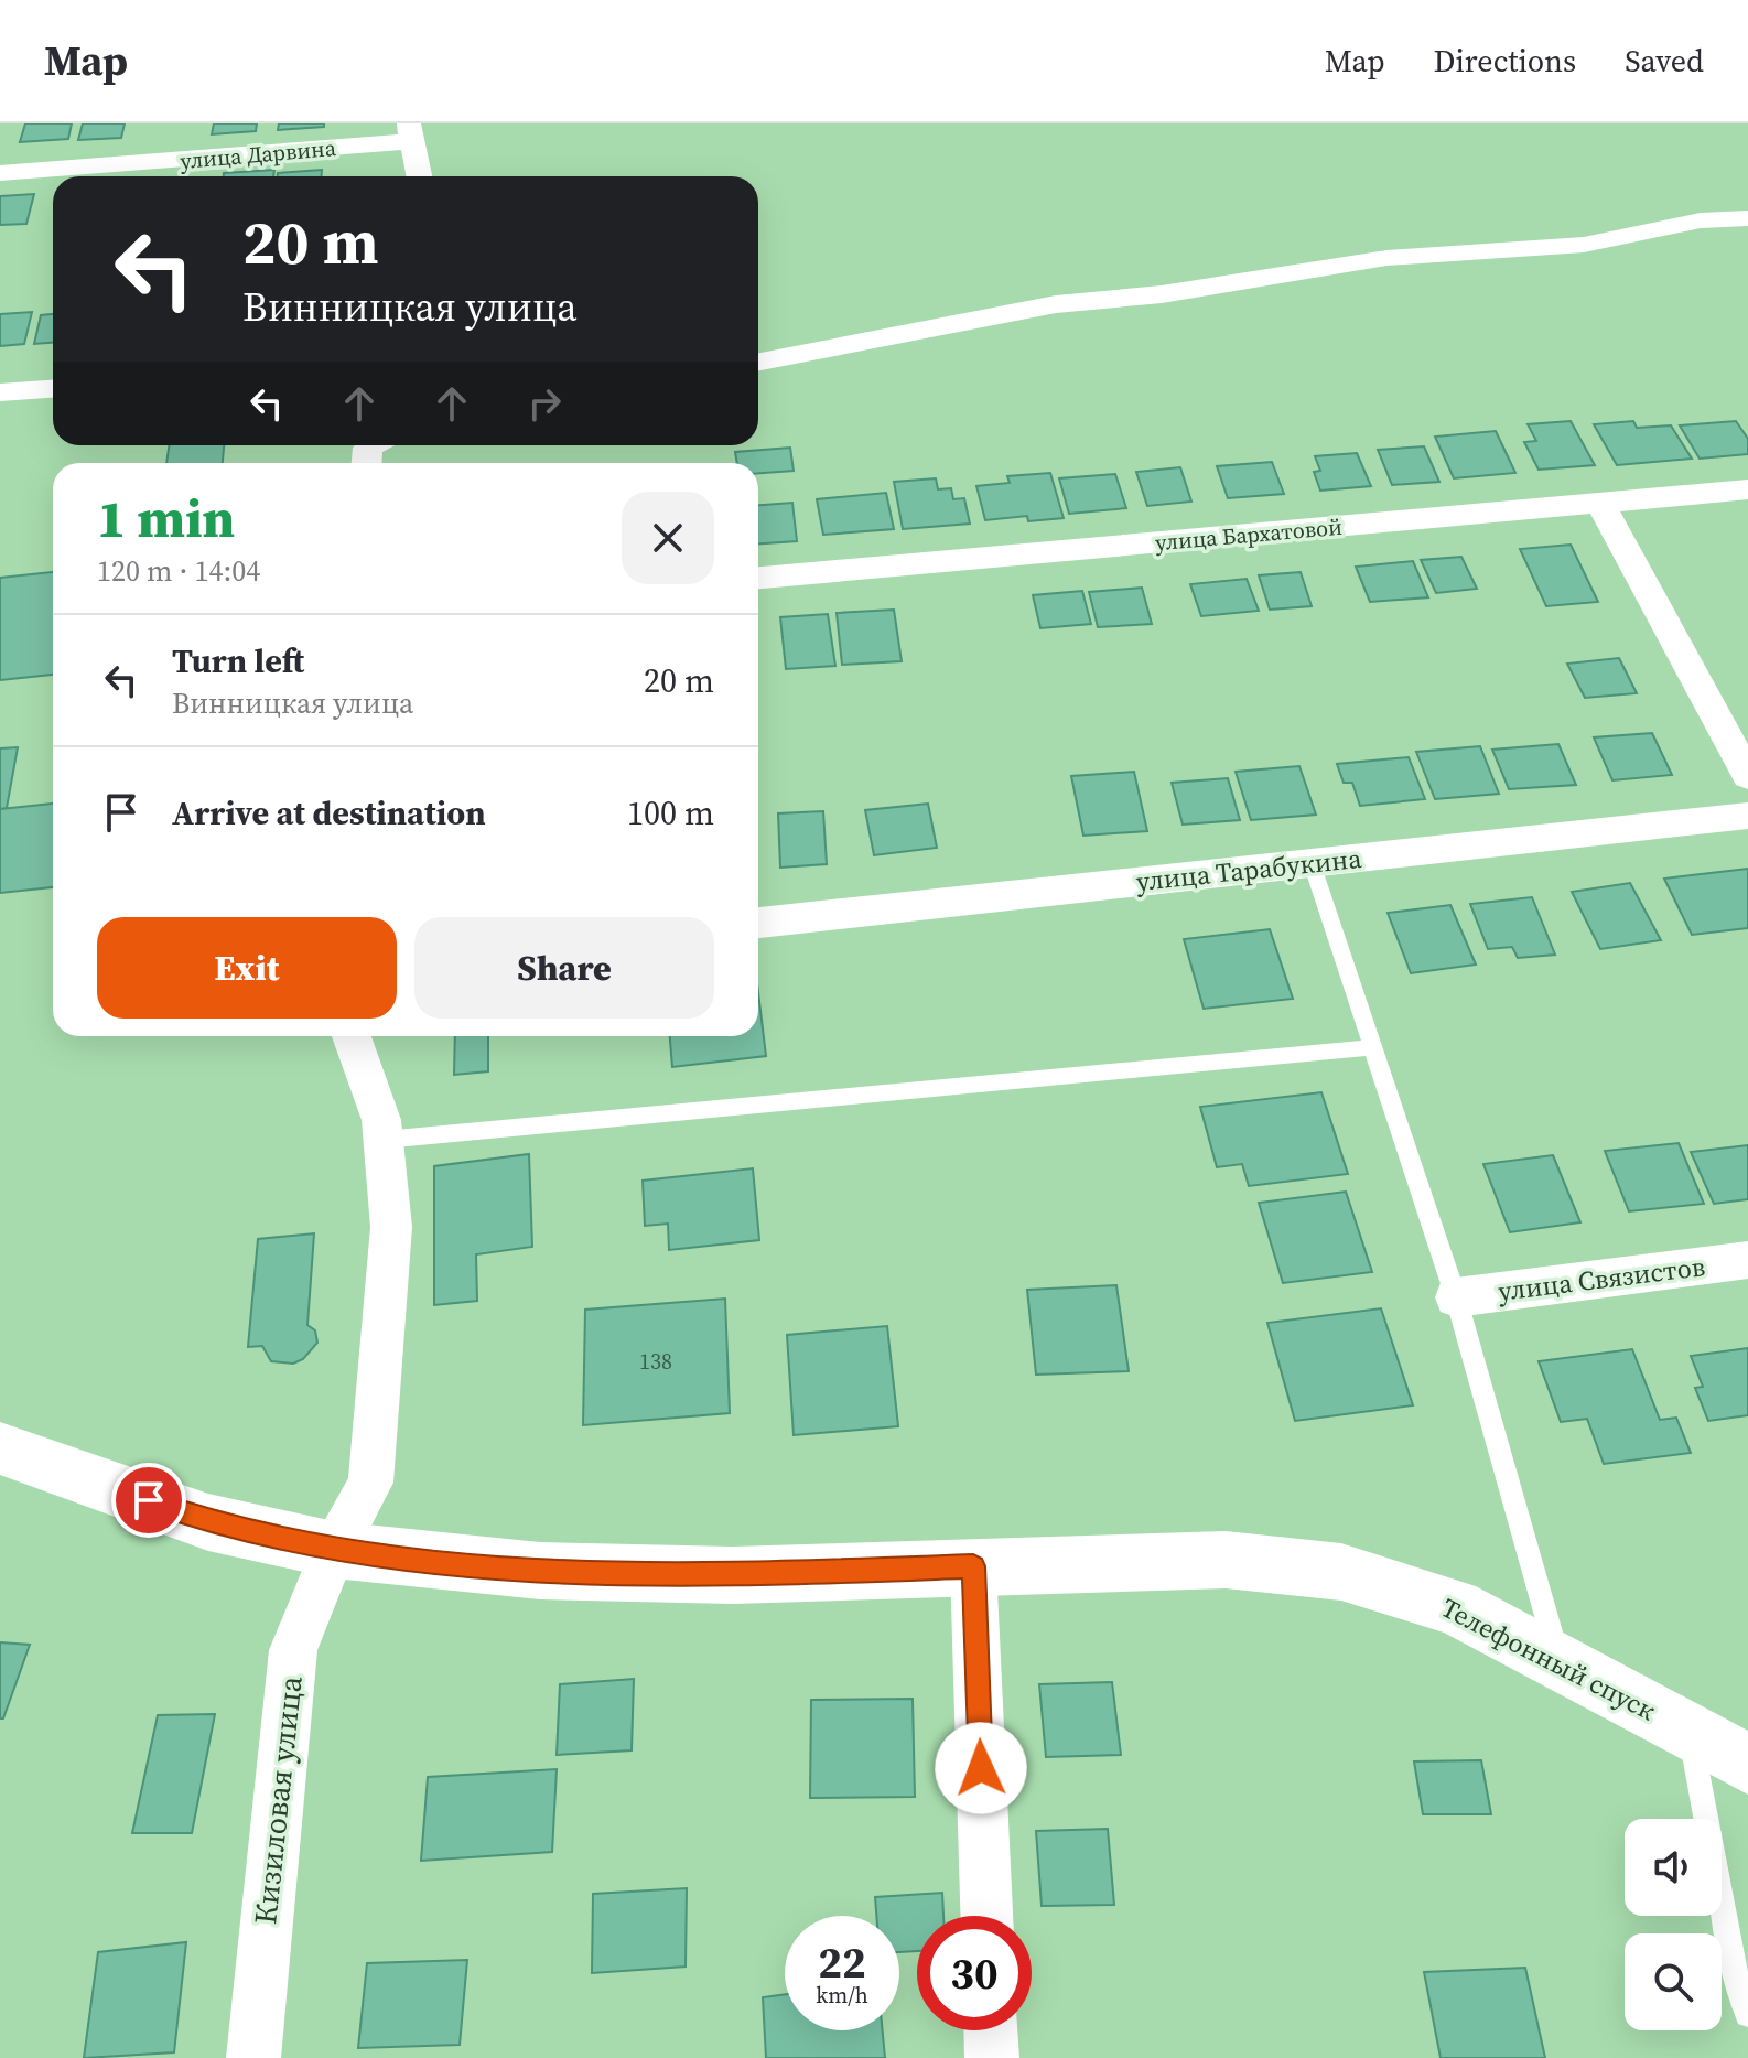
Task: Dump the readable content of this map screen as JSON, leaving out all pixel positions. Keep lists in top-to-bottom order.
{
  "streets": {
    "main road": ["Телефонный спуск"],
    "street": [
      "улица Дарвина",
      "улица Бархатовой",
      "улица Тарабукина",
      "улица Связистов",
      "Кизиловая улица"
    ]
  },
  "crossings": [
    ["Телефонный спуск", "Кизиловая улица"]
  ],
  "house_numbers": ["138"],
  "page": {
    "header": "Map",
    "nav": ["Map", "Directions", "Saved"],
    "turn": ["20 m", "Винницкая улица"],
    "heading": ["1 min", "120 m · 14:04"],
    "list": [
      {
        "name": "Turn left",
        "note": "Винницкая улица",
        "value": "20 m"
      },
      {
        "name": "Arrive at destination",
        "value": "100 m"
      }
    ],
    "buttons": ["Exit", "Share"],
    "speed": "22 km/h",
    "limit": "30"
  }
}
